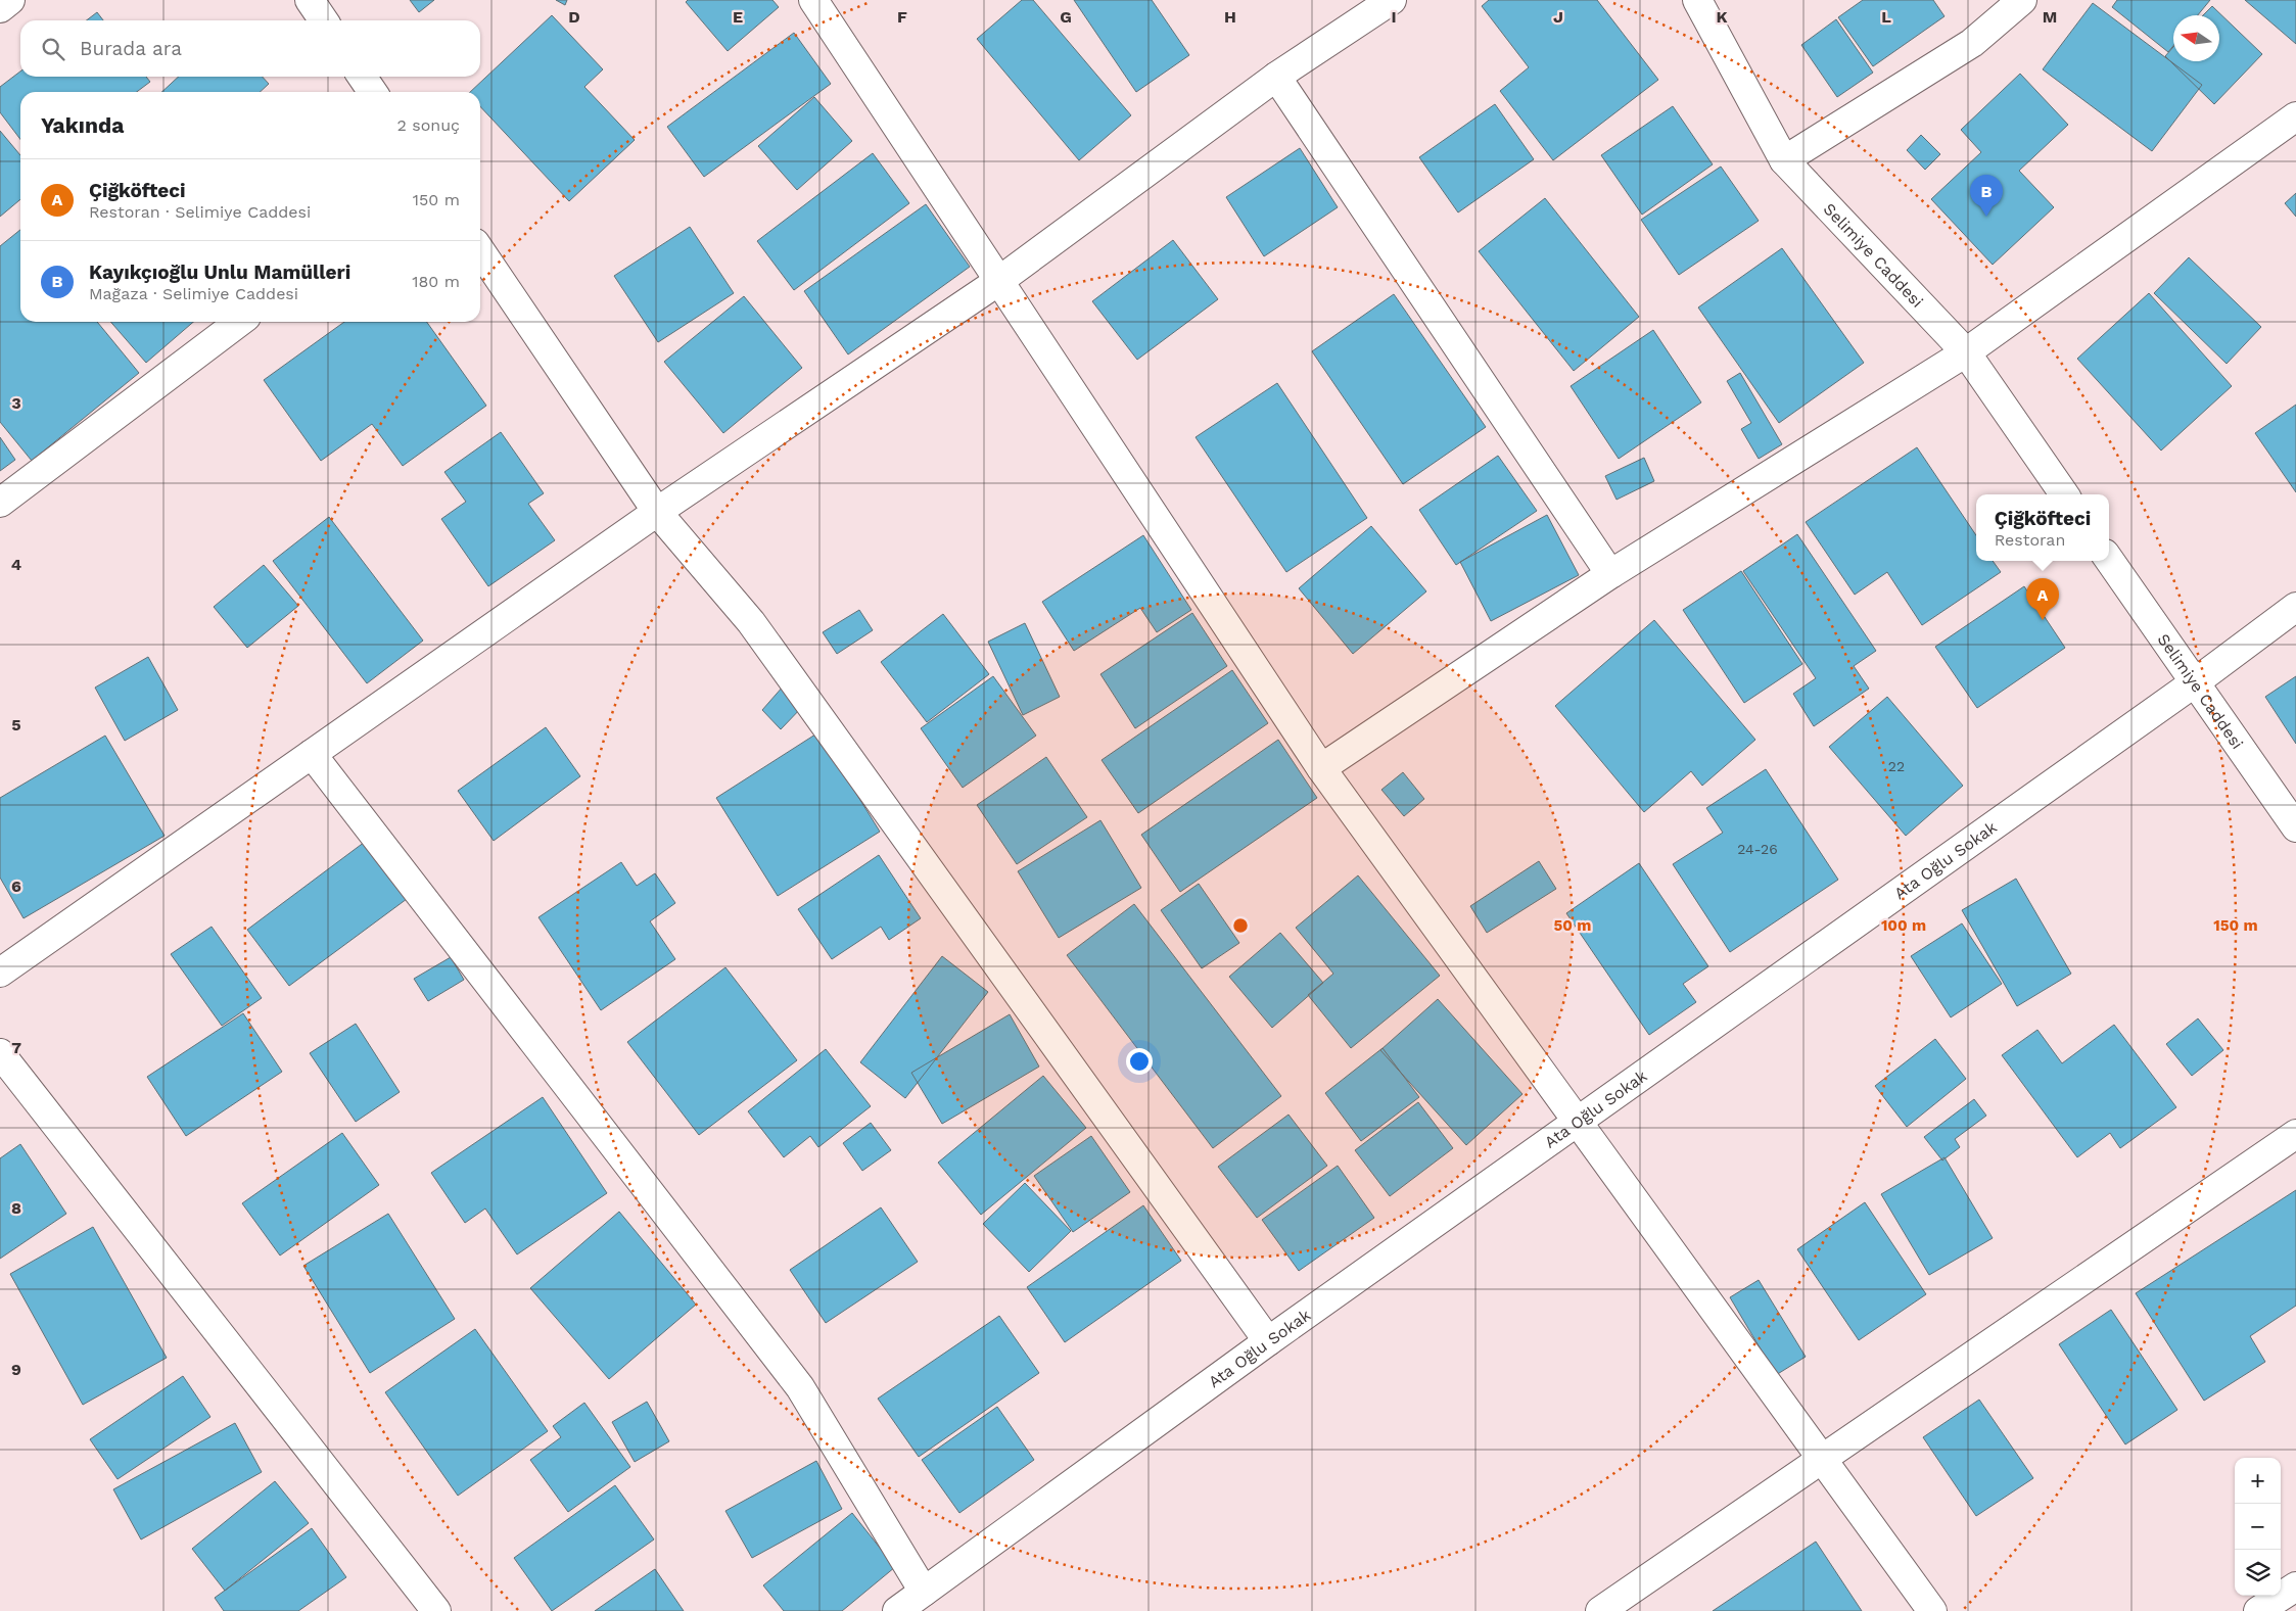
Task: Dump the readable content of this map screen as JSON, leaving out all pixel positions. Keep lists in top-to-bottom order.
{
  "streets": {
    "street": ["Selimiye Caddesi", "Ata Oğlu Sokak"]
  },
  "crossings": [
    ["Selimiye Caddesi", "Ata Oğlu Sokak"]
  ],
  "house_numbers": ["22", "24-26"],
  "north": "left",
  "page": {
    "search": "Burada ara",
    "heading": ["Yakında", "2 sonuç"],
    "list": [
      {
        "mark": "A",
        "name": "Çiğköfteci",
        "note": "Restoran · Selimiye Caddesi",
        "value": "150 m"
      },
      {
        "mark": "B",
        "name": "Kayıkçıoğlu Unlu Mamülleri",
        "note": "Mağaza · Selimiye Caddesi",
        "value": "180 m"
      }
    ],
    "pins": ["B", "A"],
    "popup": ["Çiğköfteci", "Restoran"],
    "map_buttons": ["+", "−"]
  },
  "grid": {
    "columns": [
      "D",
      "E",
      "F",
      "G",
      "H",
      "I",
      "J",
      "K",
      "L",
      "M"
    ],
    "rows": [
      "3",
      "4",
      "5",
      "6",
      "7",
      "8",
      "9"
    ]
  },
  "rings": ["50 m", "100 m", "150 m"]
}
